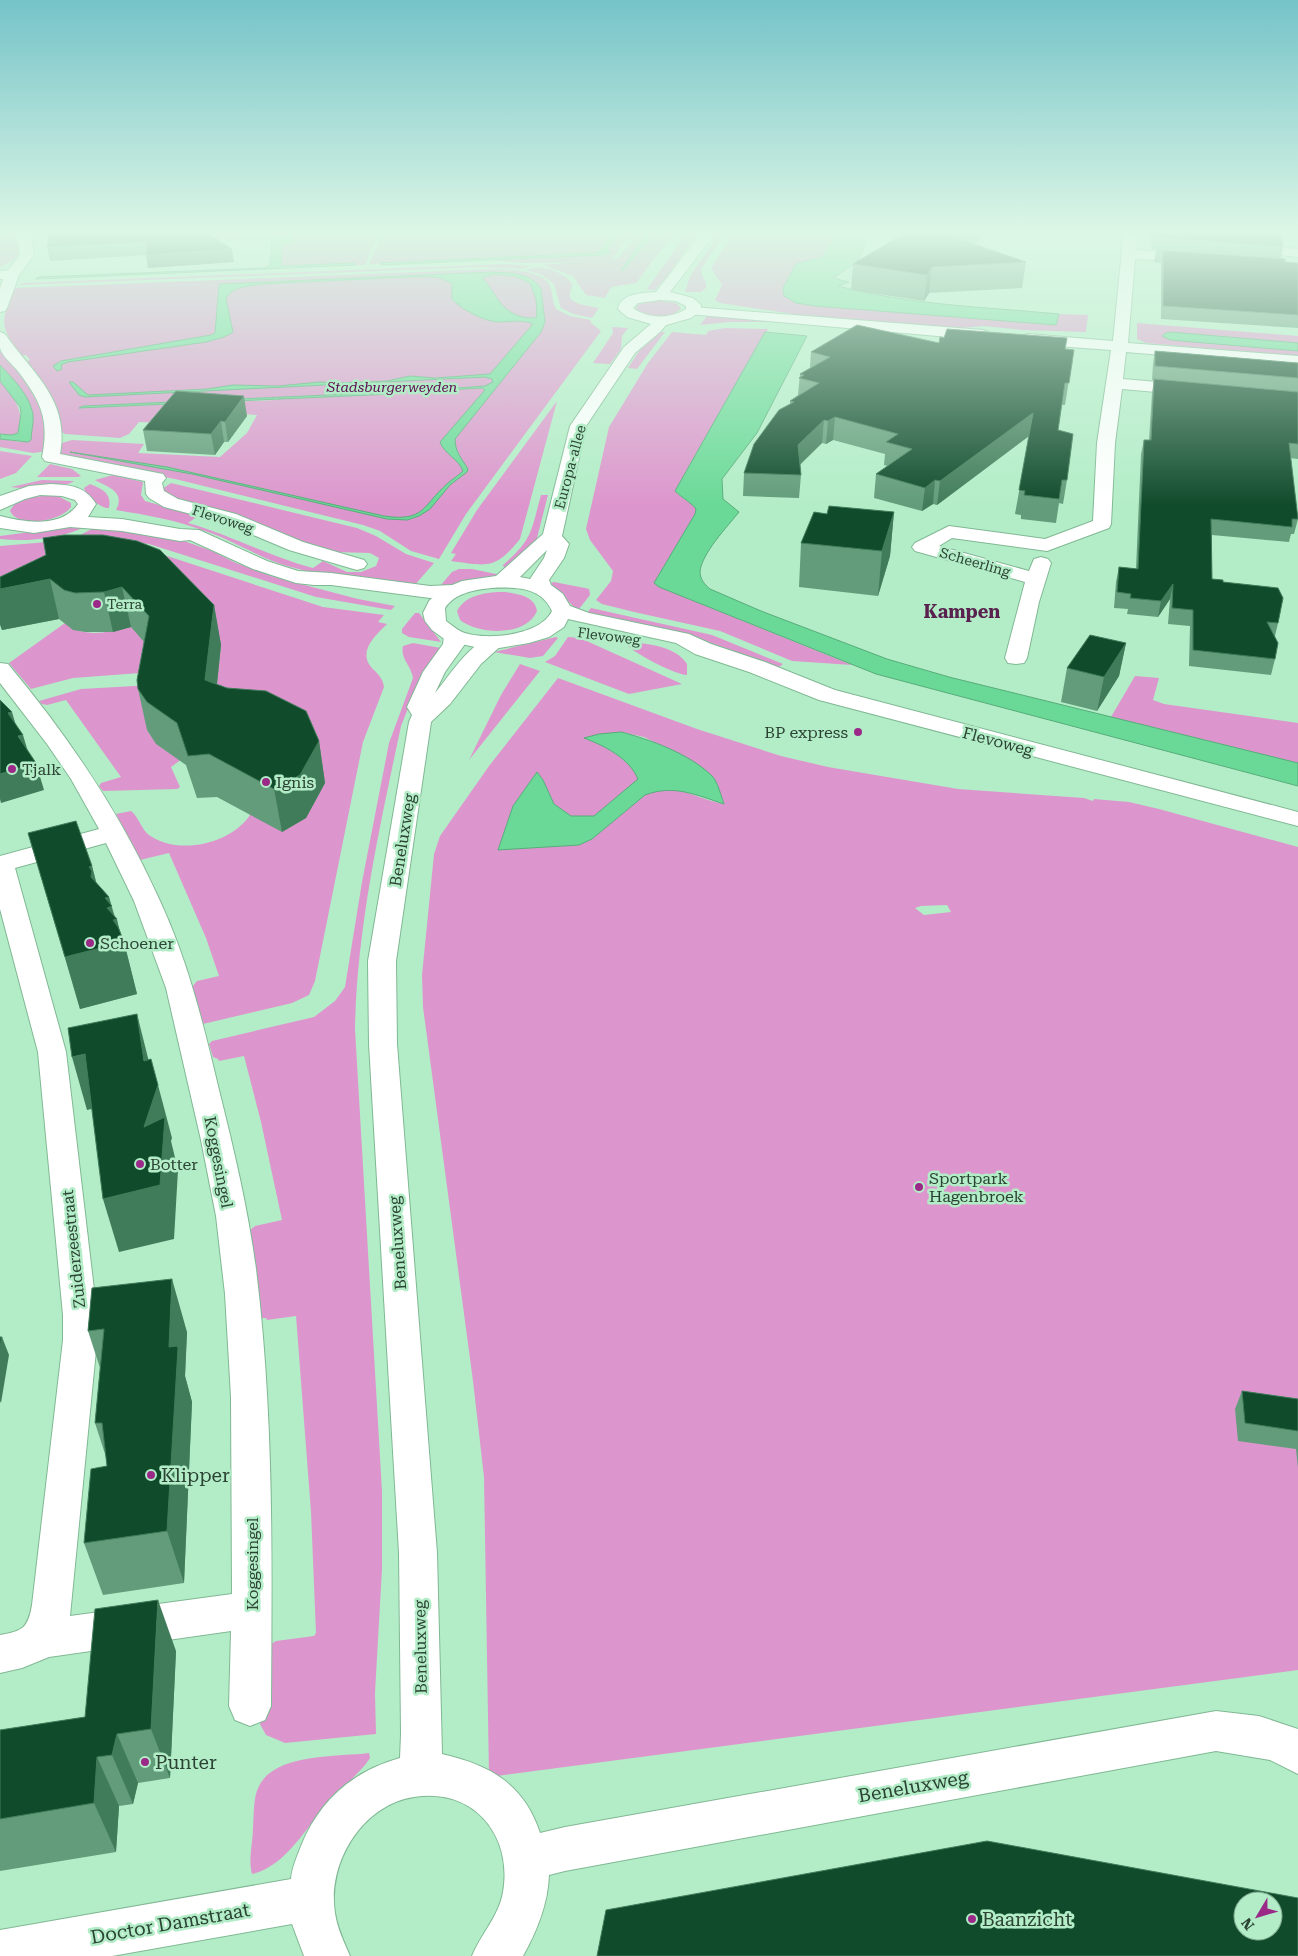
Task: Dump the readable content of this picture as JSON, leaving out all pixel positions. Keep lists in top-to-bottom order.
{
  "streets": {
    "street": [
      "Europa-allee",
      "Flevoweg",
      "Scheerling",
      "Beneluxweg",
      "Koggesingel",
      "Zuiderzeestraat",
      "Doctor Damstraat"
    ]
  },
  "districts": ["Kampen"],
  "parks": ["Stadsburgerweyden"],
  "places": [
    "Terra",
    "BP express",
    "Tjalk",
    "Ignis",
    "Schoener",
    "Botter",
    "Sportpark Hagenbroek",
    "Klipper",
    "Punter",
    "Baanzicht"
  ],
  "north": "bottom left"
}
